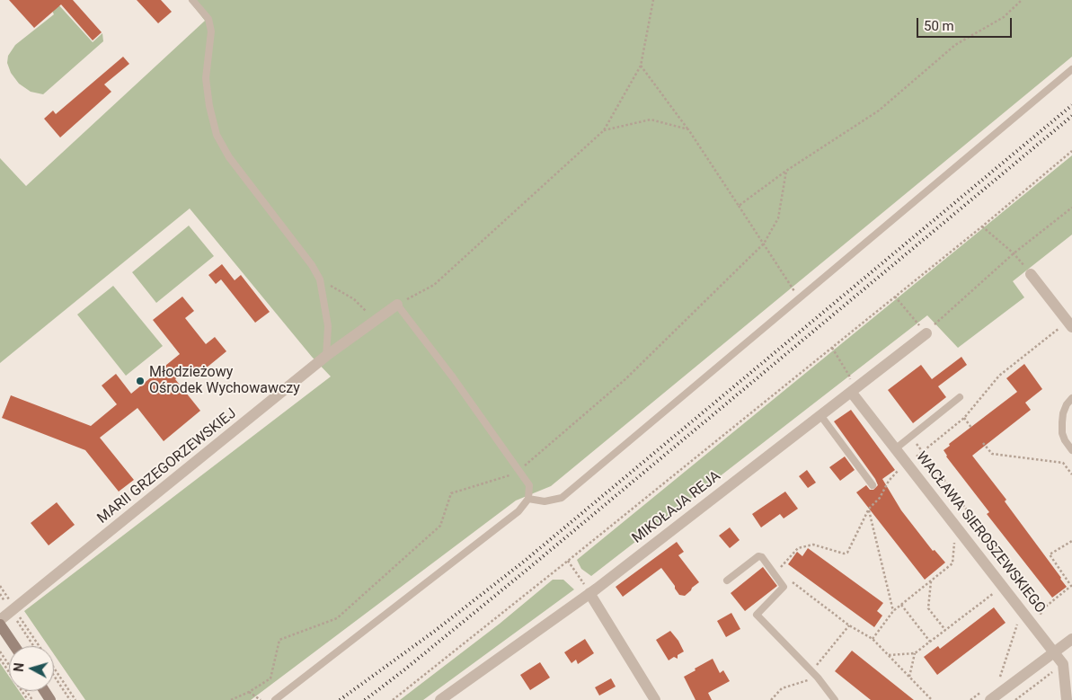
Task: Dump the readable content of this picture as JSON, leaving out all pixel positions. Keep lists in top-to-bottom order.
{
  "streets": {
    "street": ["MARII GRZEGORZEWSKIEJ", "MIKOŁAJA REJA", "WACŁAWA SIEROSZEWSKIEGO"]
  },
  "crossings": [
    ["MIKOŁAJA REJA", "WACŁAWA SIEROSZEWSKIEGO"]
  ],
  "places": ["Młodzieżowy Ośrodek Wychowawczy"],
  "scale_bar": "50 m",
  "north": "left"
}
